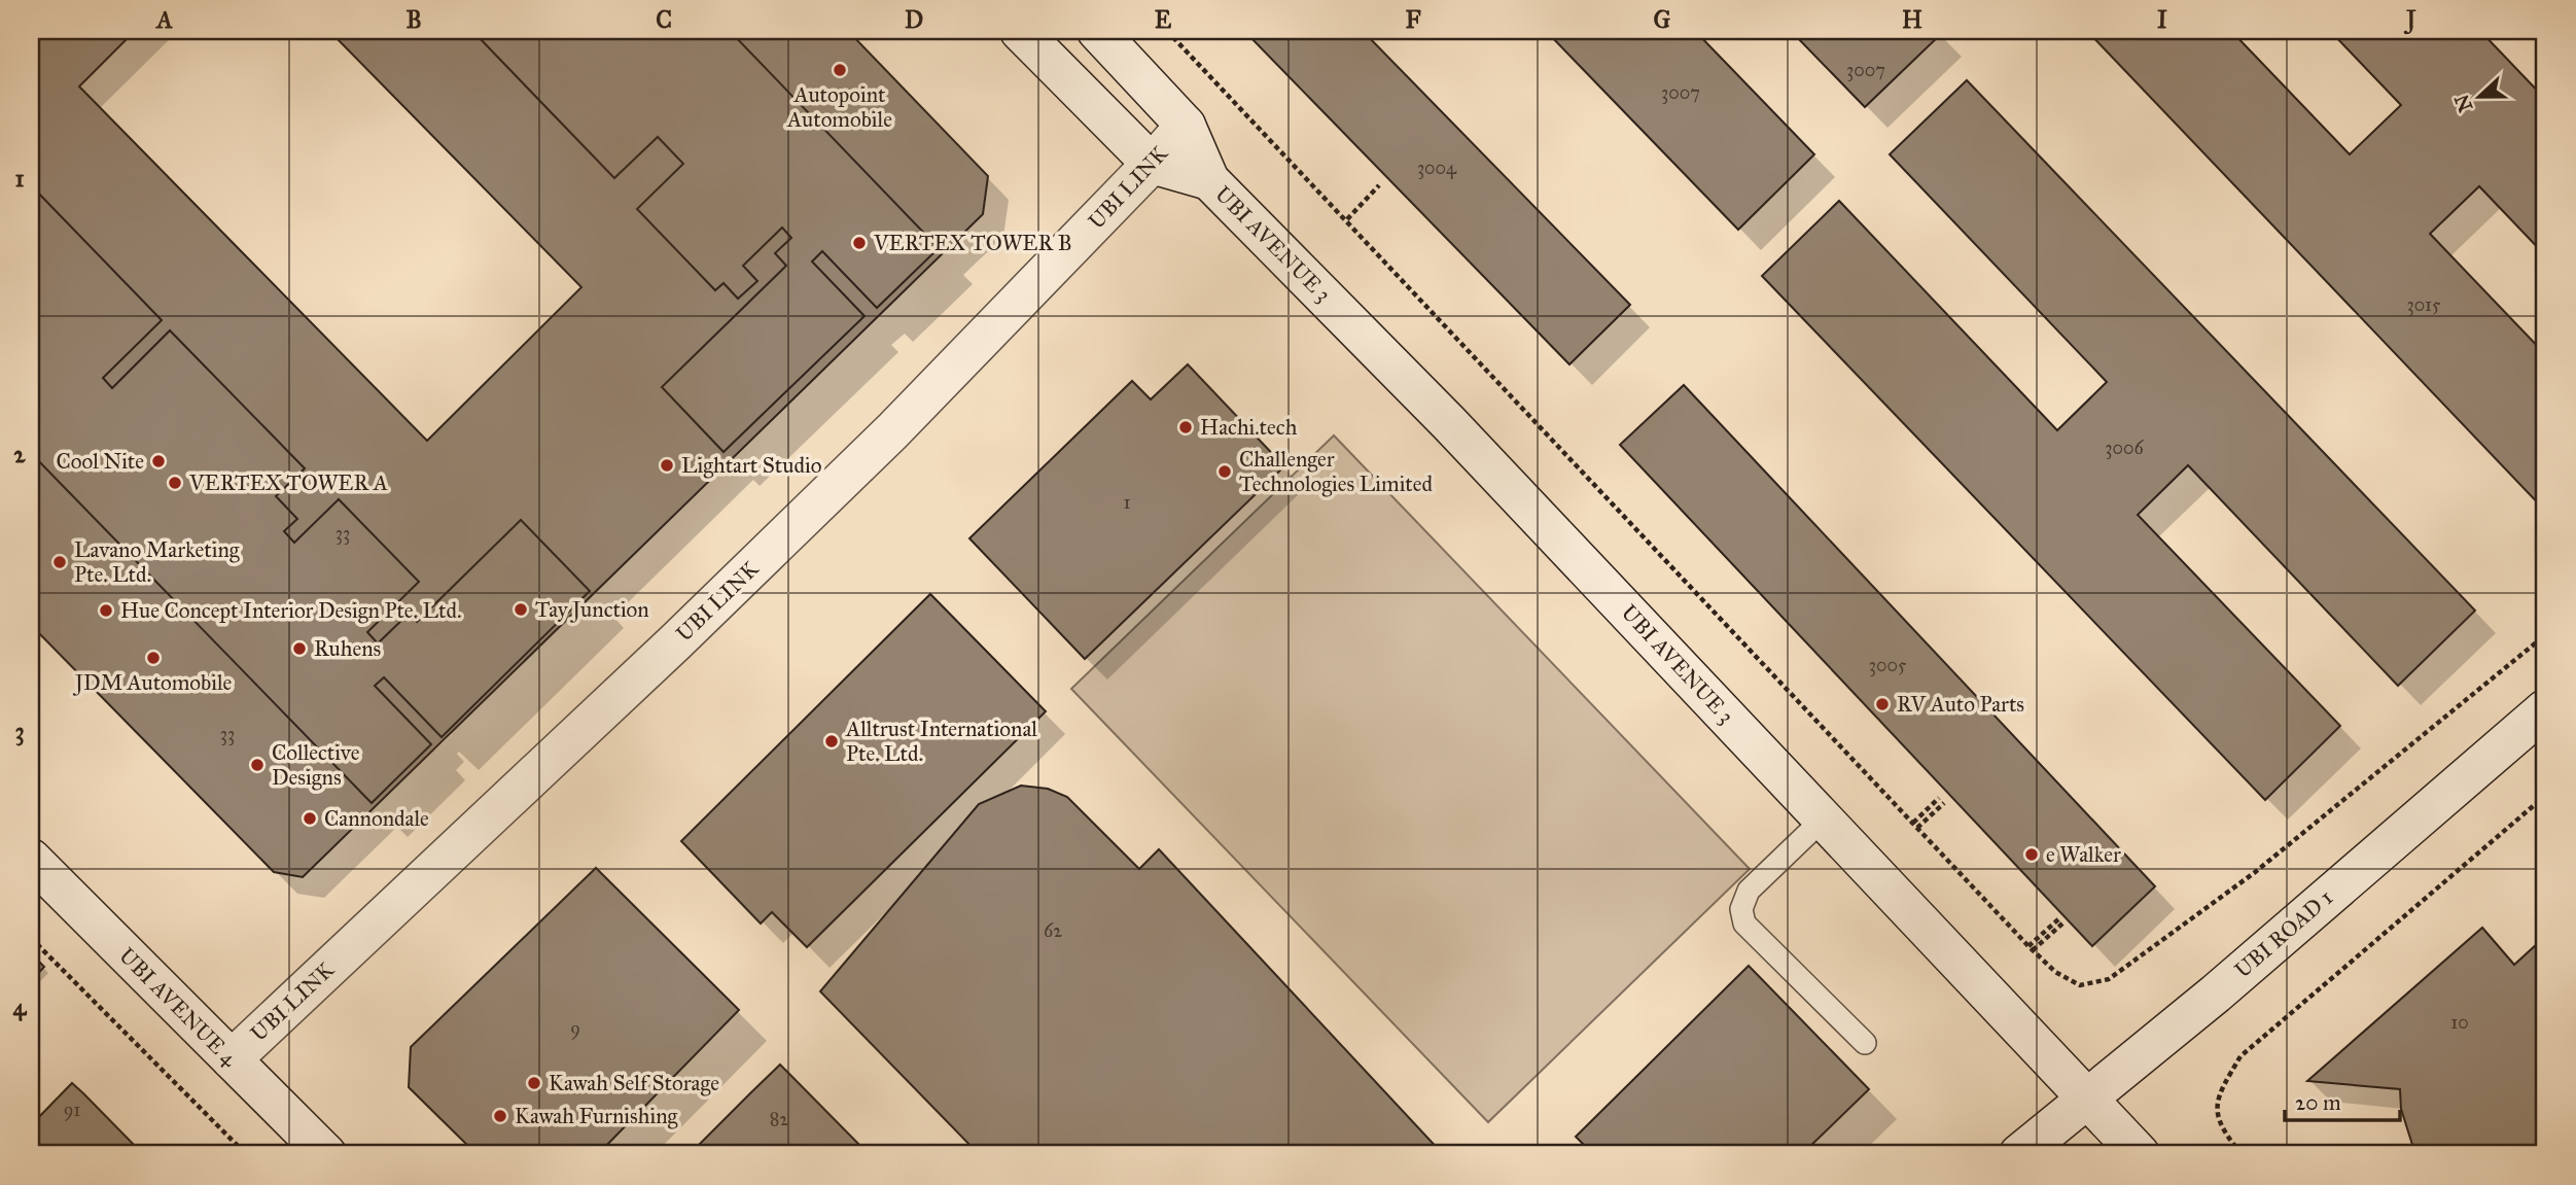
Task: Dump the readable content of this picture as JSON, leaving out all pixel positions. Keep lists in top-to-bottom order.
{
  "streets": {
    "street": [
      "UBI LINK",
      "UBI AVENUE 3",
      "UBI ROAD 1",
      "UBI AVENUE 4"
    ]
  },
  "crossings": [
    ["UBI LINK", "UBI AVENUE 3"],
    ["UBI LINK", "UBI AVENUE 4"],
    ["UBI AVENUE 3", "UBI ROAD 1"]
  ],
  "places": [
    "Autopoint Automobile",
    "VERTEX TOWER B",
    "Hachi.tech",
    "Cool Nite",
    "Lightart Studio",
    "Challenger Technologies Limited",
    "VERTEX TOWER A",
    "Lavano Marketing Pte. Ltd.",
    "Tay Junction",
    "Hue Concept Interior Design Pte. Ltd.",
    "Ruhens",
    "JDM Automobile",
    "RV Auto Parts",
    "Alltrust International Pte. Ltd.",
    "Collective Designs",
    "Cannondale",
    "e Walker",
    "Kawah Self Storage",
    "Kawah Furnishing"
  ],
  "house_numbers": [
    "3007",
    "3007",
    "3004",
    "3015",
    "3006",
    "1",
    "33",
    "3005",
    "33",
    "62",
    "10",
    "9",
    "91",
    "82"
  ],
  "scale_bar": "20 m",
  "north": "left",
  "grid": {
    "columns": [
      "A",
      "B",
      "C",
      "D",
      "E",
      "F",
      "G",
      "H",
      "I",
      "J"
    ],
    "rows": [
      "1",
      "2",
      "3",
      "4"
    ]
  }
}
